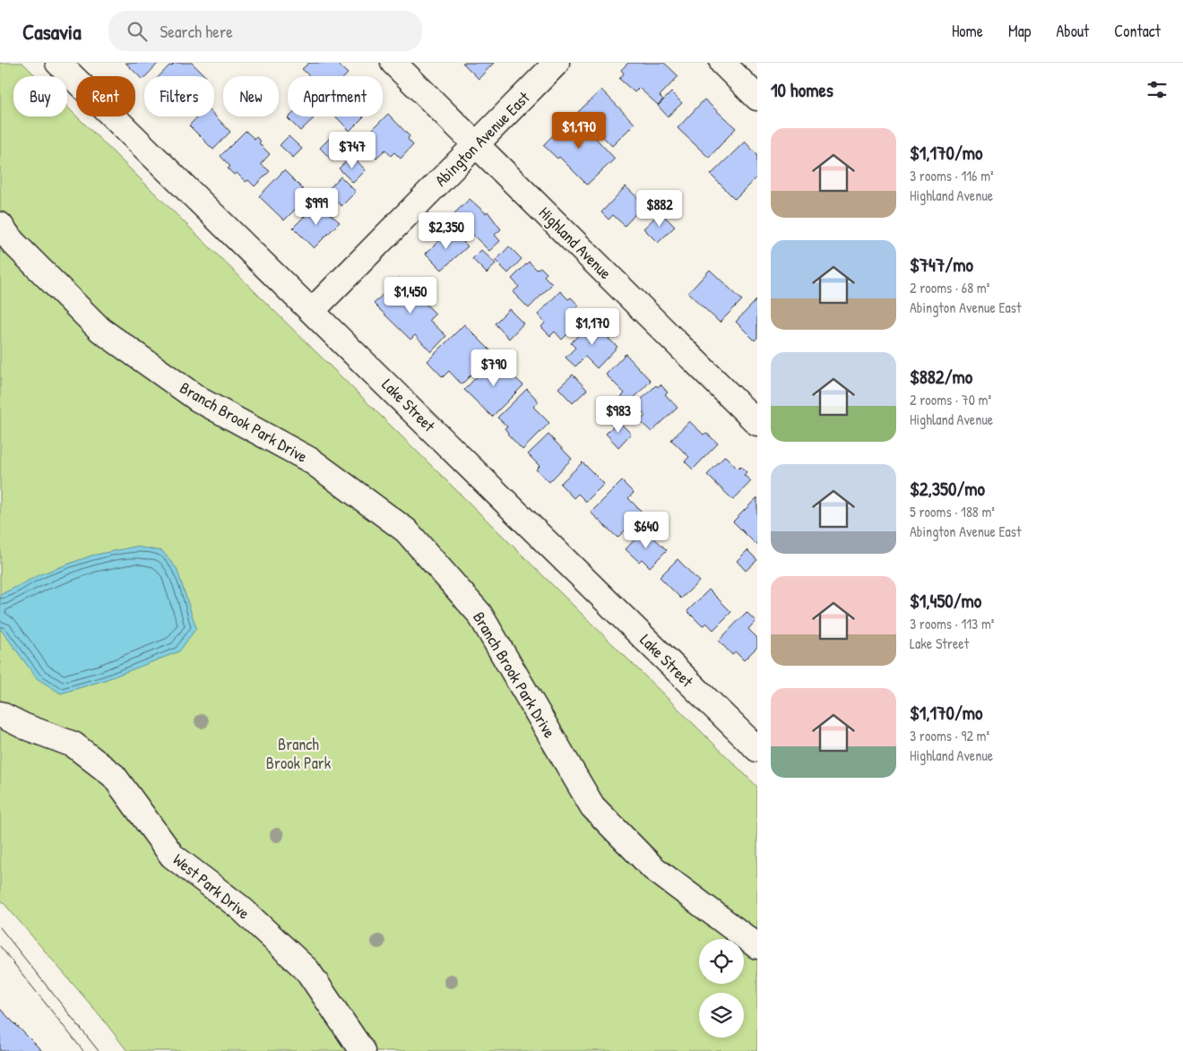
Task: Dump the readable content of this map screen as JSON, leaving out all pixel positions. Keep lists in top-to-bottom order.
{
  "streets": {
    "street": [
      "Abington Avenue East",
      "Highland Avenue",
      "Lake Street",
      "Branch Brook Park Drive",
      "West Park Drive"
    ]
  },
  "crossings": [
    ["Abington Avenue East", "Highland Avenue"],
    ["Abington Avenue East", "Lake Street"]
  ],
  "parks": ["Branch Brook Park"],
  "page": {
    "header": "Casavia",
    "search": "Search here",
    "nav": [
      "Home",
      "Map",
      "About",
      "Contact"
    ],
    "heading": "10 homes",
    "chip": [
      "Buy",
      "Rent",
      "Filters",
      "New",
      "Apartment"
    ],
    "price": [
      "$1,170",
      "$747",
      "$999",
      "$882",
      "$2,350",
      "$1,450",
      "$1,170",
      "$790",
      "$983",
      "$640"
    ],
    "list": [
      {
        "name": "$1,170/mo",
        "note": "3 rooms · 116 m² · Highland Avenue"
      },
      {
        "name": "$747/mo",
        "note": "2 rooms · 68 m² · Abington Avenue East"
      },
      {
        "name": "$882/mo",
        "note": "2 rooms · 70 m² · Highland Avenue"
      },
      {
        "name": "$2,350/mo",
        "note": "5 rooms · 188 m² · Abington Avenue East"
      },
      {
        "name": "$1,450/mo",
        "note": "3 rooms · 113 m² · Lake Street"
      },
      {
        "name": "$1,170/mo",
        "note": "3 rooms · 92 m² · Highland Avenue"
      }
    ]
  }
}
